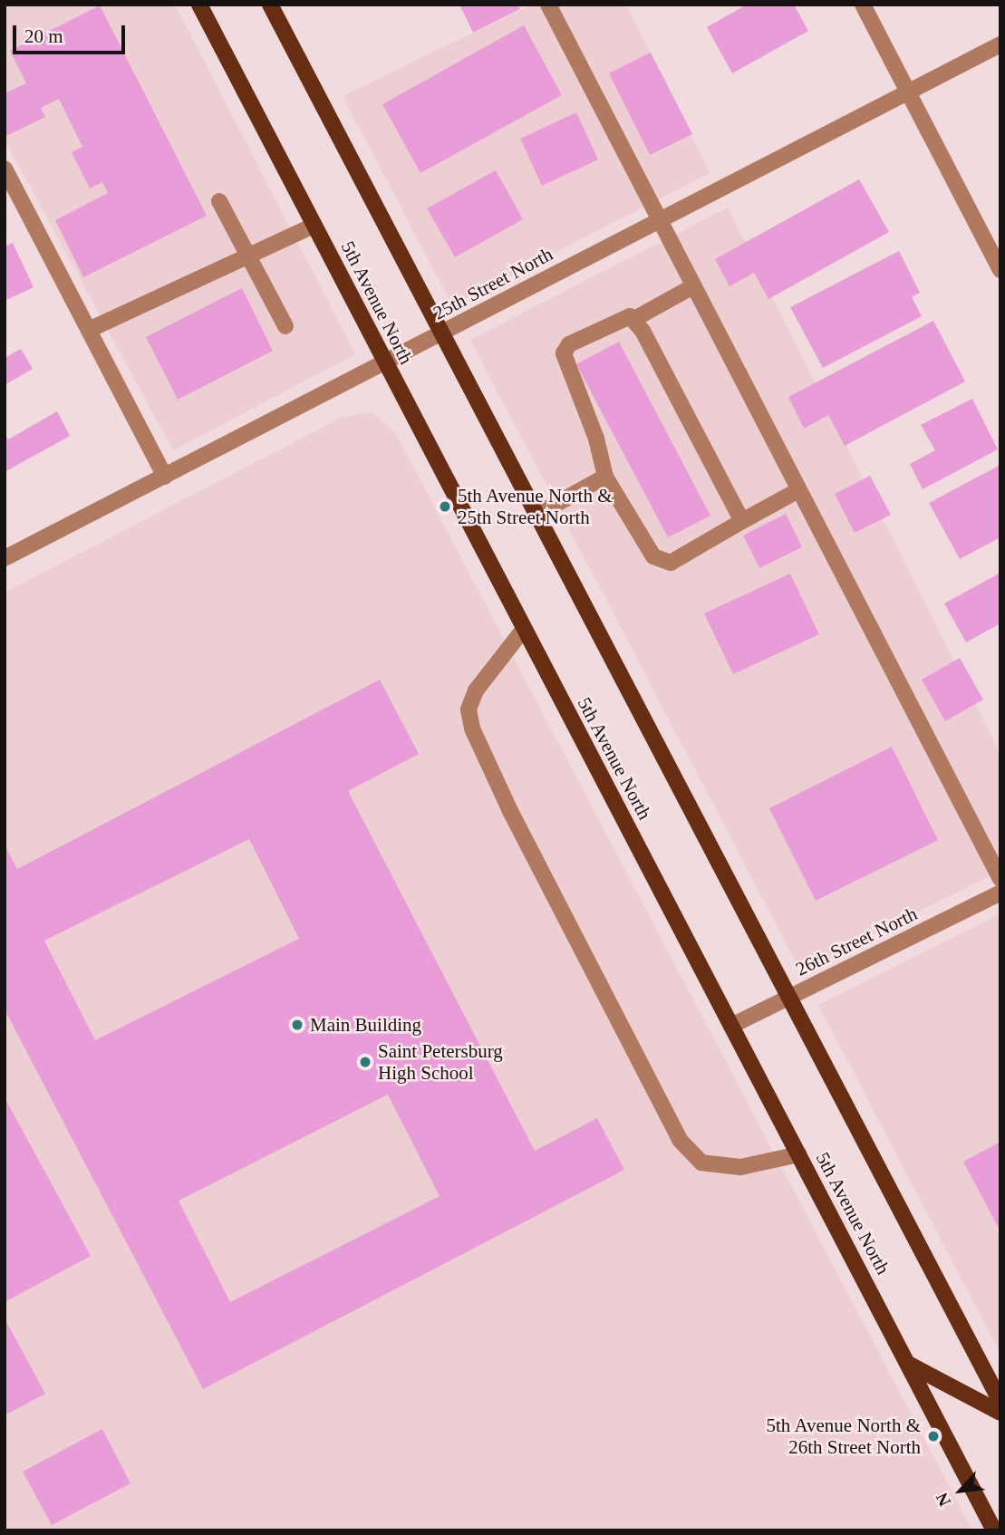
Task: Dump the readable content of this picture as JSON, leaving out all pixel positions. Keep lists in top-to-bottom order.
{
  "streets": {
    "main road": ["5th Avenue North"],
    "street": ["25th Street North", "26th Street North"]
  },
  "crossings": [
    ["25th Street North", "5th Avenue North"],
    ["5th Avenue North", "26th Street North"]
  ],
  "places": [
    "5th Avenue North & 25th Street North",
    "Main Building",
    "Saint Petersburg High School",
    "5th Avenue North & 26th Street North"
  ],
  "scale_bar": "20 m",
  "north": "bottom left"
}
